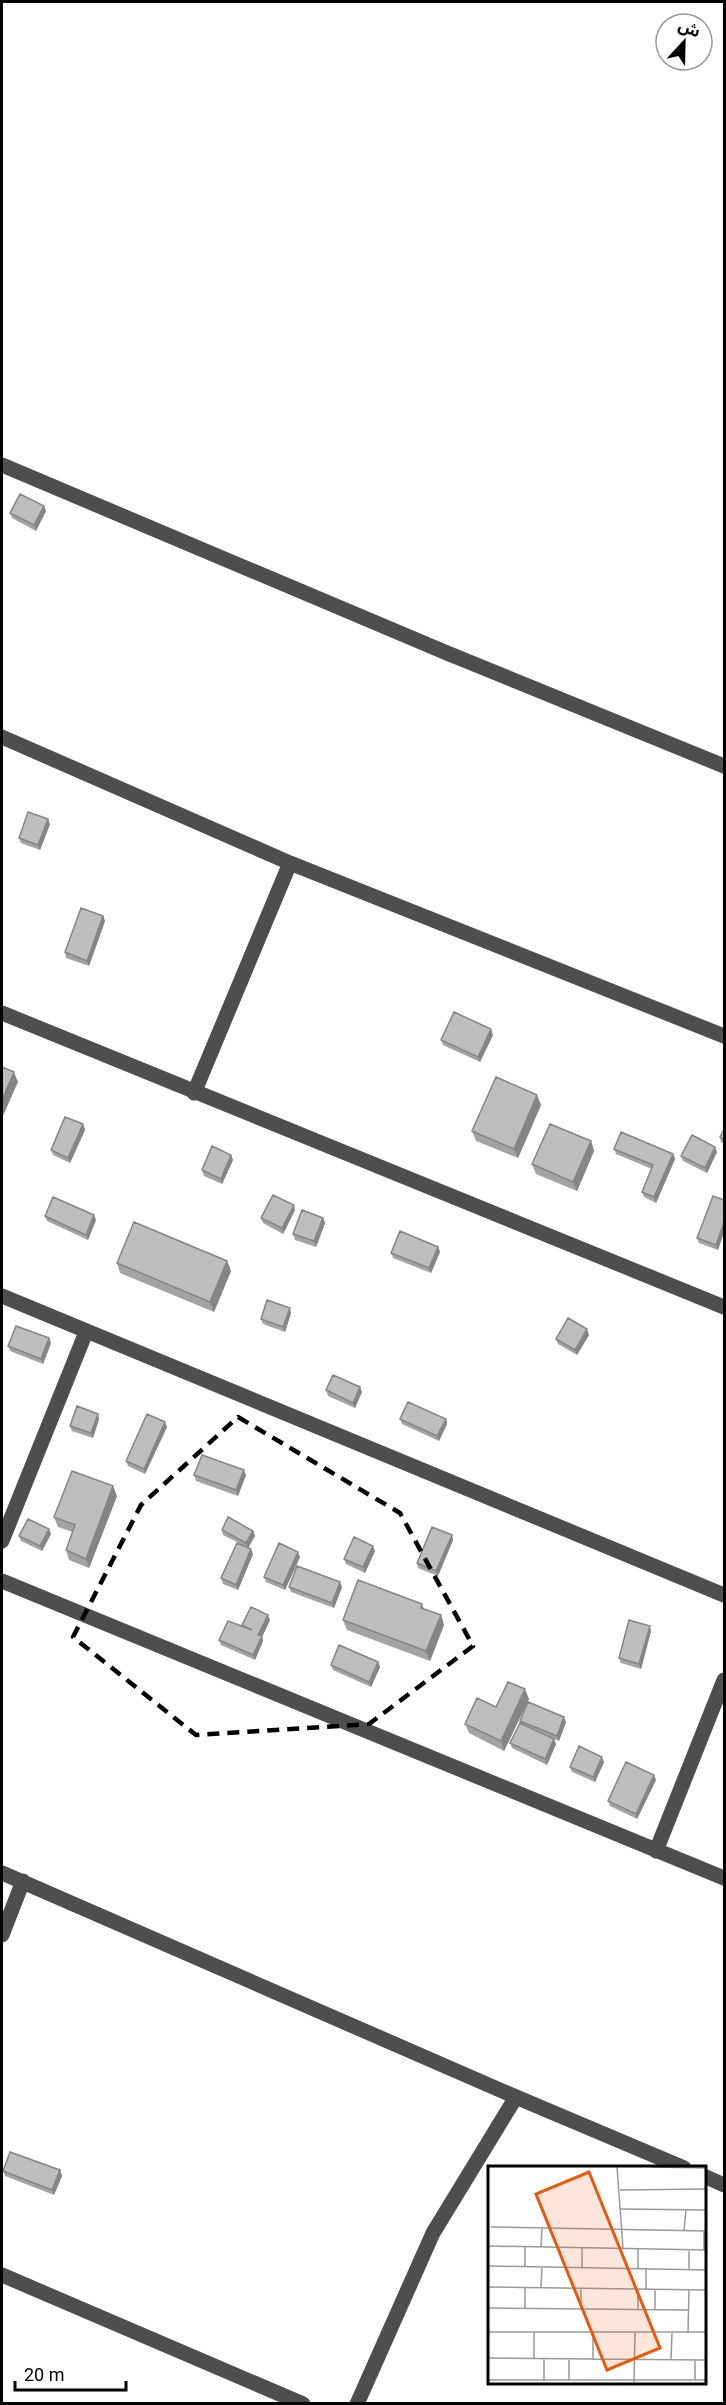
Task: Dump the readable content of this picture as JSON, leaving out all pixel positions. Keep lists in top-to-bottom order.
{
  "scale_bar": "20 m",
  "north": "top"
}
